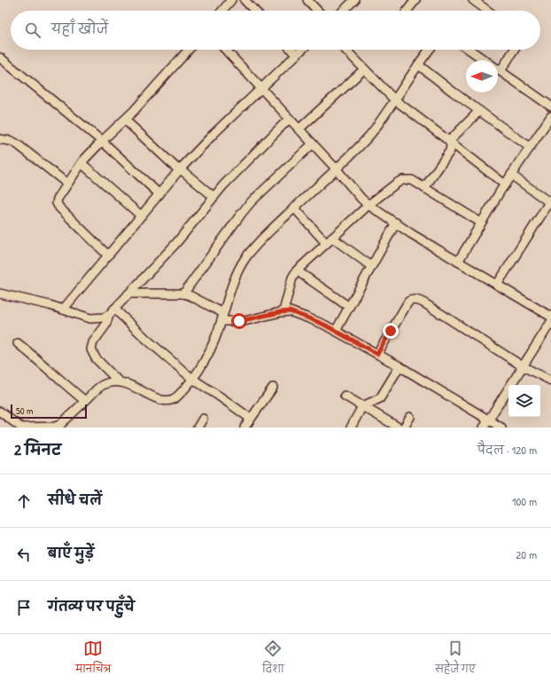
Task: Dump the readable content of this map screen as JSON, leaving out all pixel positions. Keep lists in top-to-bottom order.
{
  "scale_bar": "50 m",
  "north": "left",
  "page": {
    "search": "यहाँ खोजें",
    "scale": "50 m",
    "heading": ["2 मिनट", "पैदल · 120 m"],
    "list": [
      ["सीधे चलें", "100 m"],
      ["बाएँ मुड़ें", "20 m"],
      "गंतव्य पर पहुँचे"
    ],
    "nav": ["मानचित्र", "दिशा", "सहेजे गए"]
  }
}
